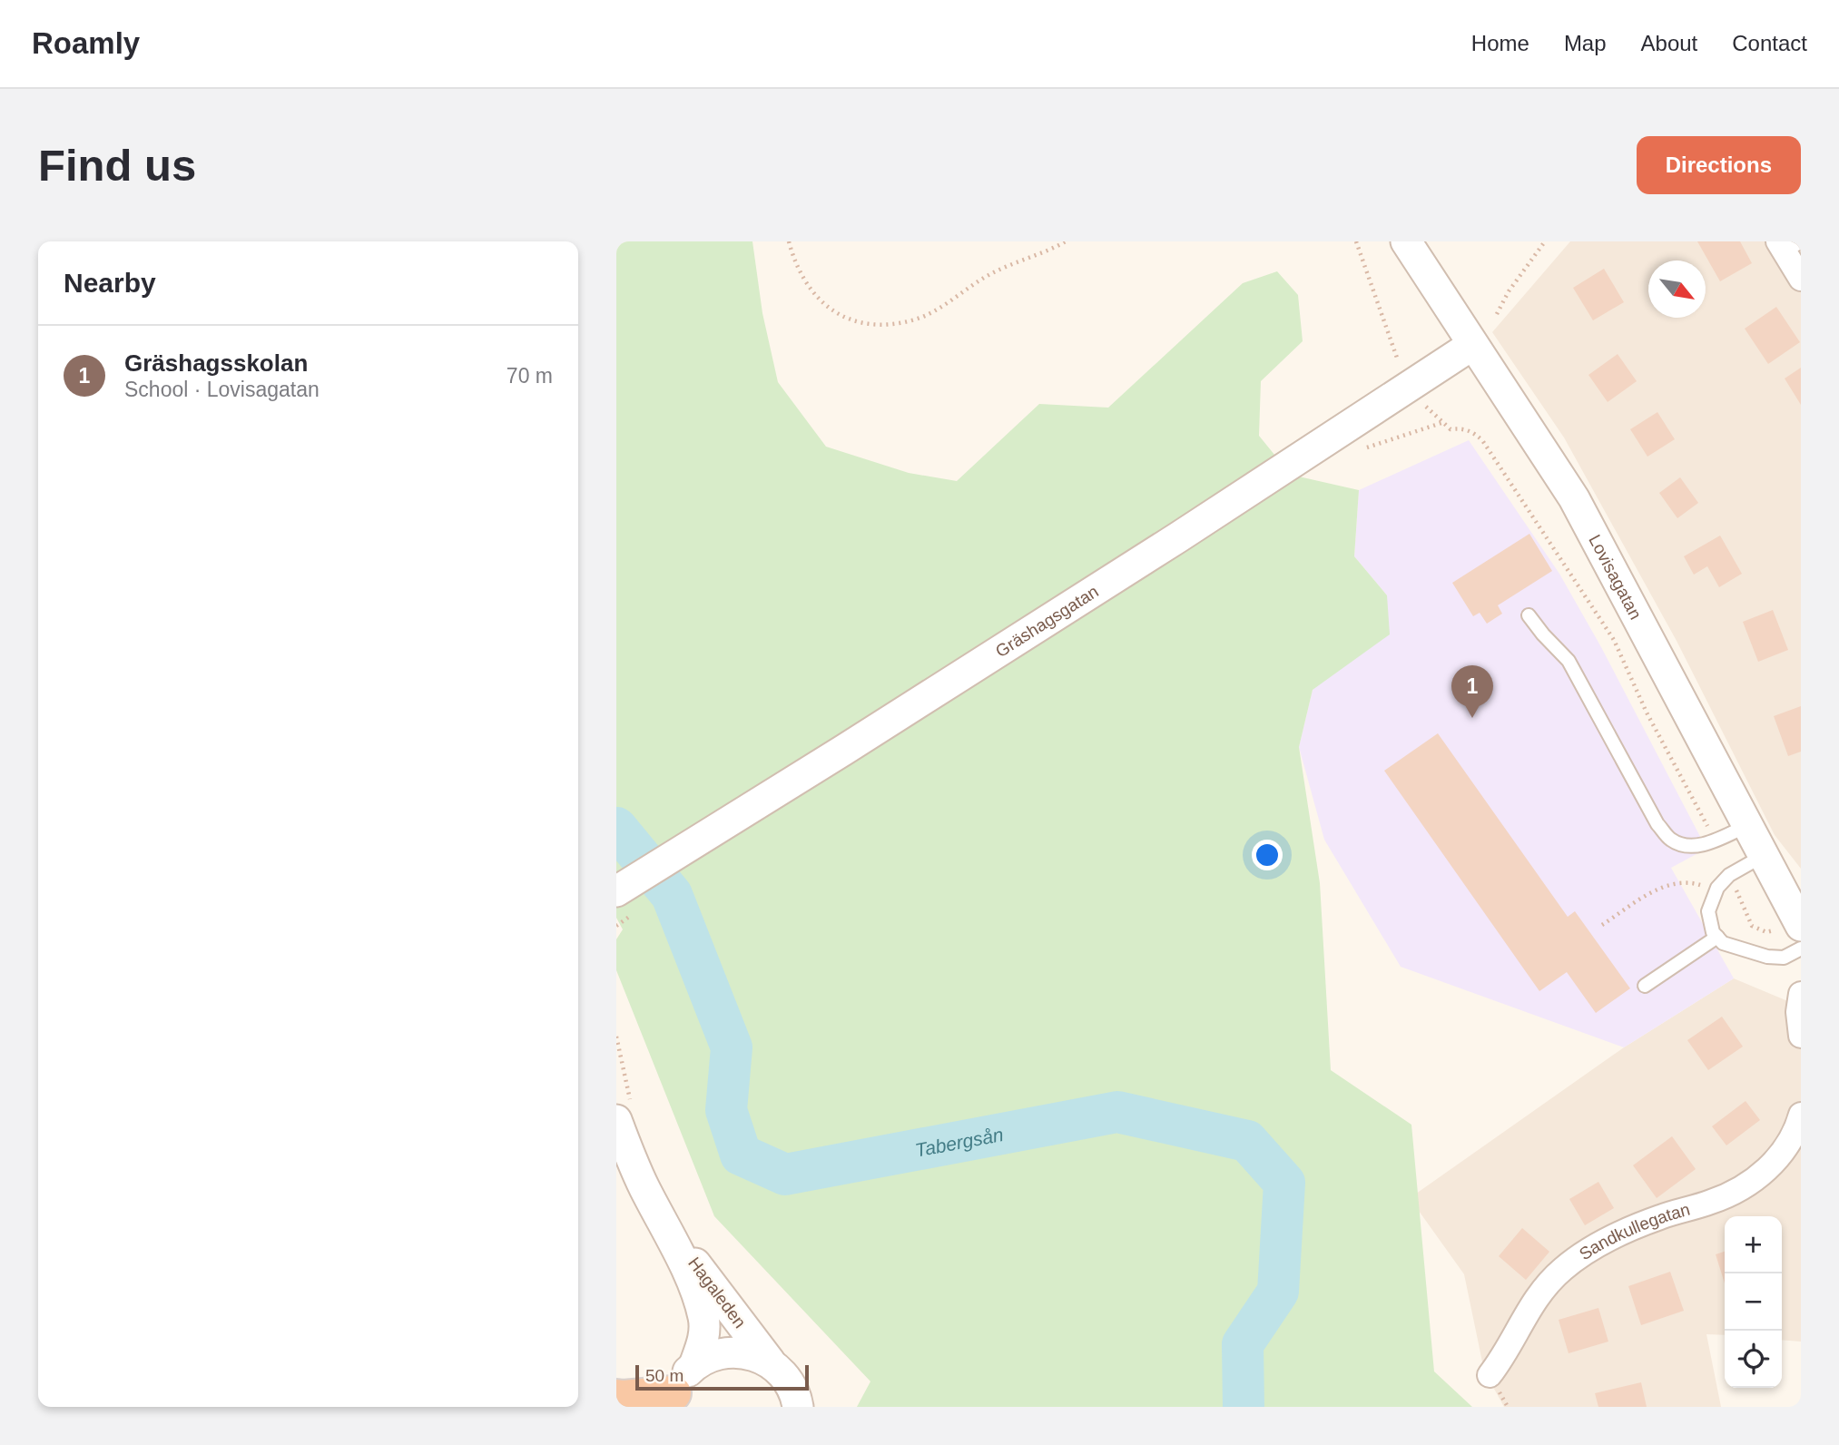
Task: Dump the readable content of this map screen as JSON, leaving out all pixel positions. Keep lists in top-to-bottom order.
{
  "streets": {
    "street": [
      "Lovisagatan",
      "Gräshagsgatan",
      "Sandkullegatan",
      "Hagaleden"
    ]
  },
  "crossings": [
    ["Lovisagatan", "Gräshagsgatan"]
  ],
  "water": ["Tabergsån"],
  "scale_bar": "50 m",
  "north": "bottom right",
  "page": {
    "header": "Roamly",
    "nav": [
      "Home",
      "Map",
      "About",
      "Contact"
    ],
    "buttons": "Directions",
    "title": "Find us",
    "heading": "Nearby",
    "list": [
      {
        "mark": "1",
        "name": "Gräshagsskolan",
        "note": "School · Lovisagatan",
        "value": "70 m"
      }
    ],
    "pins": "1",
    "map_buttons": ["+", "−"],
    "scale": "50 m"
  }
}
